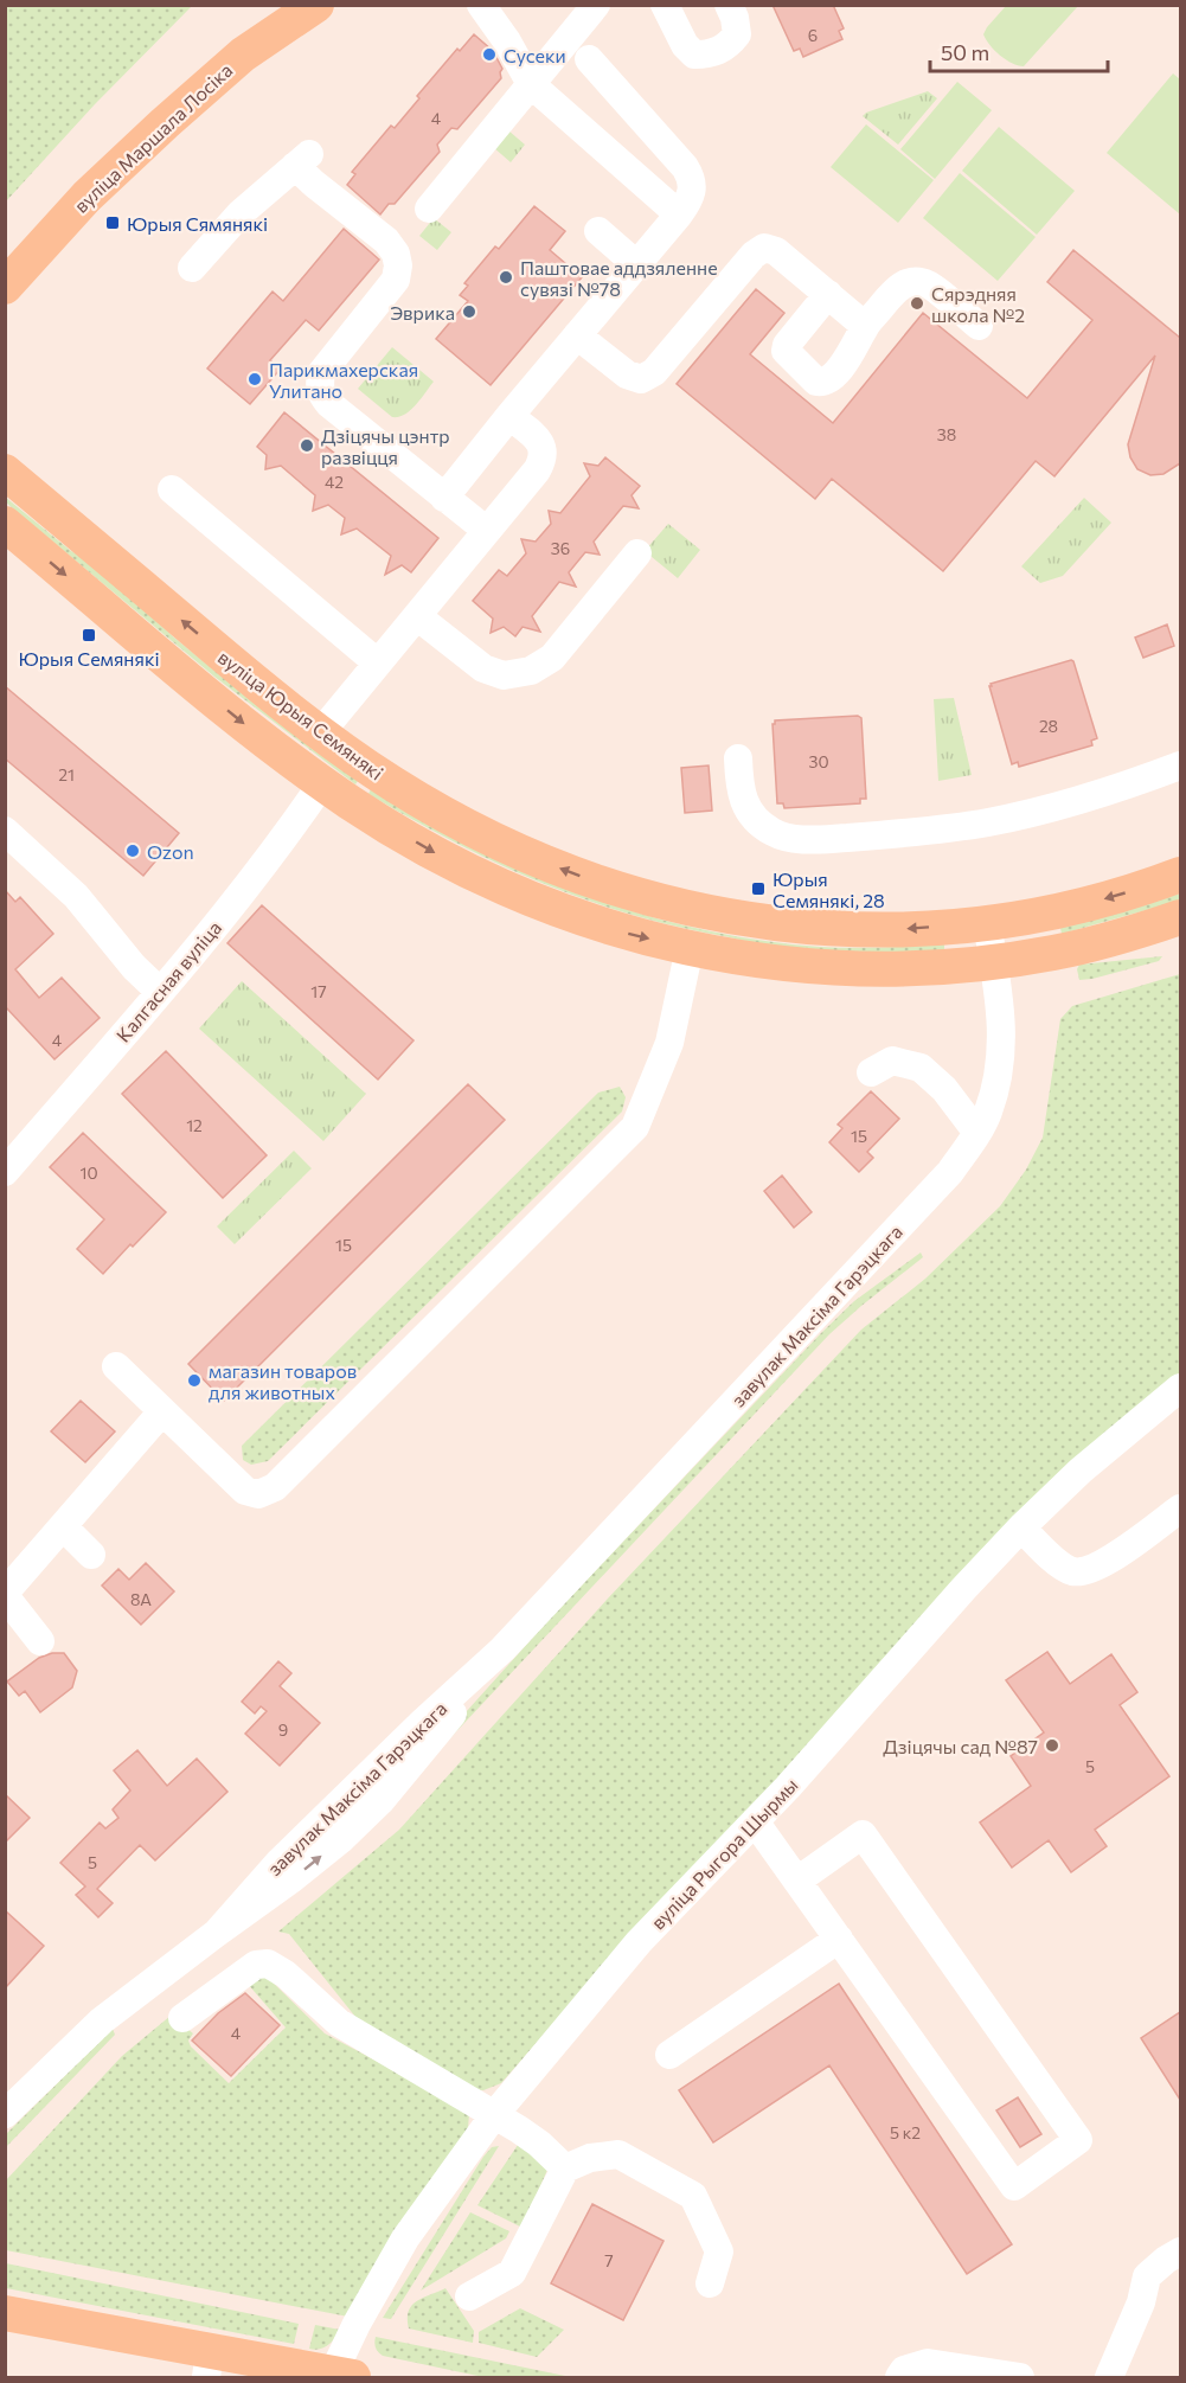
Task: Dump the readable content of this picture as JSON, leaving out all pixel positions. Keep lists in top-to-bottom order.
{
  "streets": {
    "main road": ["вуліца Маршала Лосіка", "вуліца Юрыя Семянякі"],
    "street": ["Калгасная вуліца", "завулак Максіма Гарэцкага", "вуліца Рыгора Шырмы"]
  },
  "crossings": [
    ["вуліца Юрыя Семянякі", "Калгасная вуліца"],
    ["вуліца Юрыя Семянякі", "завулак Максіма Гарэцкага"]
  ],
  "places": {
    "other": [
      "Сусеки",
      "Паштовае аддзяленне сувязі №78",
      "Сярэдняя школа №2",
      "Эврика",
      "Парикмахерская Улитано",
      "Дзіцячы цэнтр развіцця",
      "Ozon",
      "магазин товаров для животных",
      "Дзіцячы сад №87"
    ],
    "transit": ["Юрыя Сямянякі", "Юрыя Семянякі", "Юрыя Семянякі, 28"]
  },
  "house_numbers": [
    "6",
    "4",
    "38",
    "42",
    "36",
    "28",
    "30",
    "21",
    "17",
    "4",
    "12",
    "15",
    "10",
    "15",
    "8А",
    "9",
    "5",
    "5",
    "4",
    "5 к2",
    "7"
  ],
  "scale_bar": "50 m"
}
